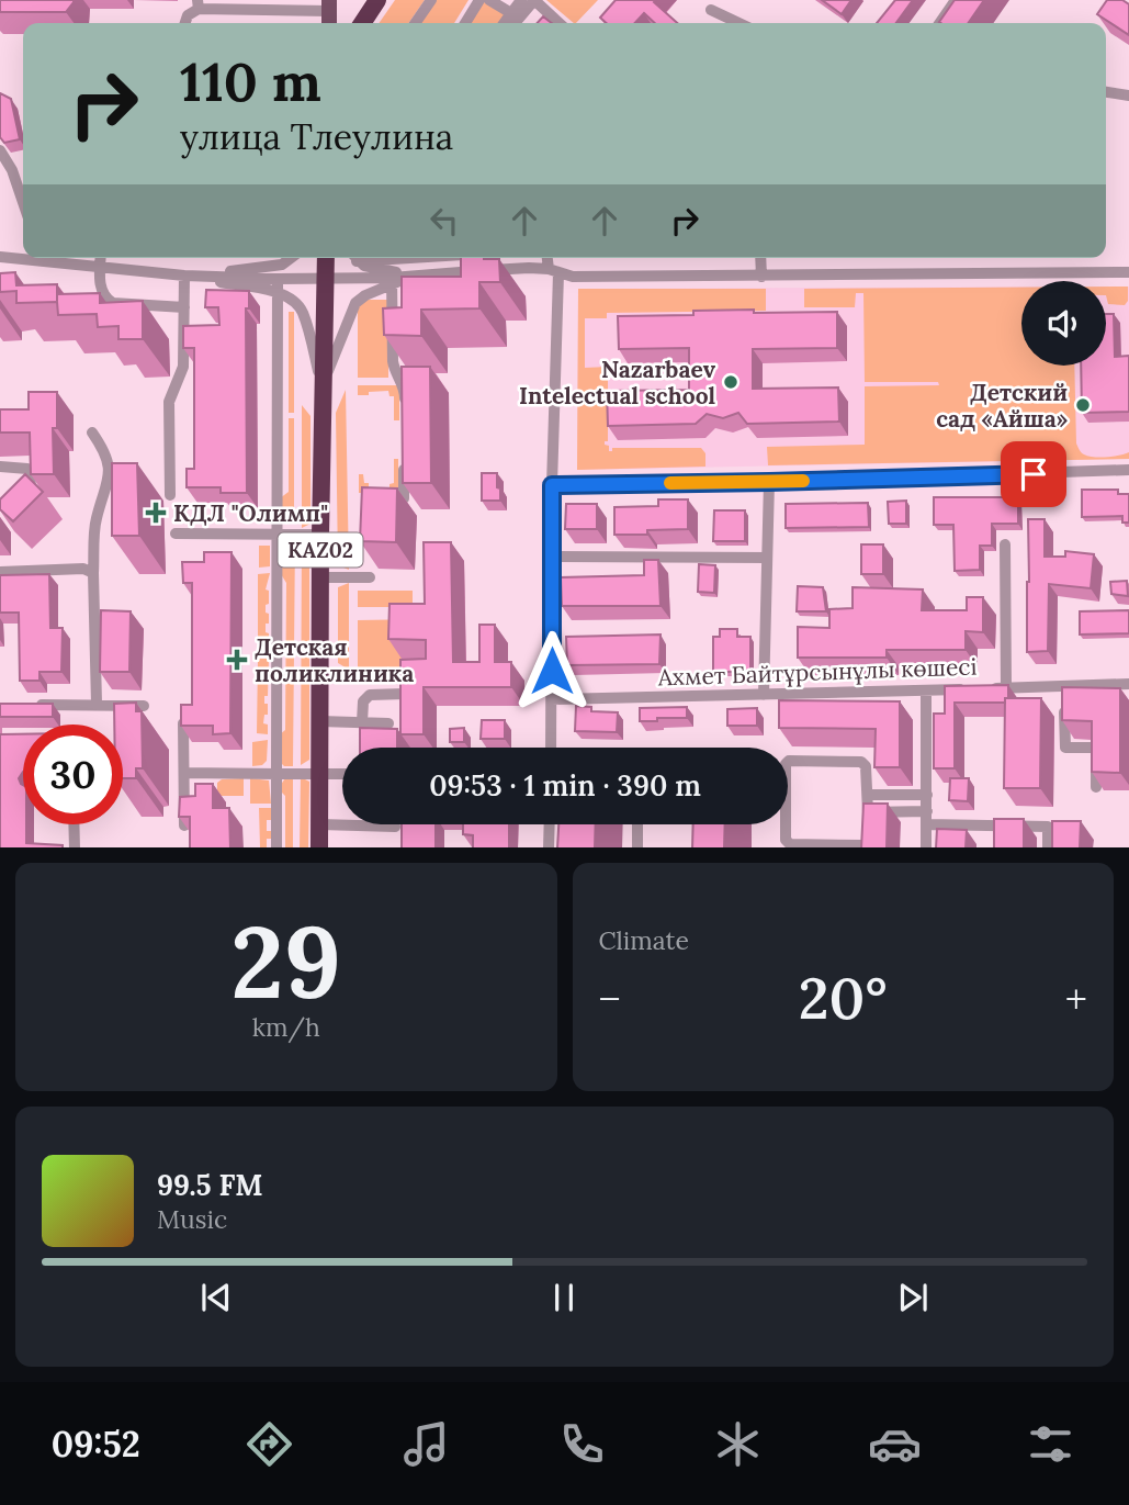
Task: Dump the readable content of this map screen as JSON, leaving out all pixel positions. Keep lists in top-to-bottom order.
{
  "streets": {
    "highway": ["KАZ02"],
    "street": ["Ахмет Байтұрсынұлы көшесі"]
  },
  "places": {
    "other": ["Nazarbaev Intelectual school", "Детский сад «Айша»"],
    "health": ["КДЛ \"Олимп\"", "Детская поликлиника"]
  },
  "page": {
    "turn": ["110 m", "улица Тлеулина"],
    "limit": "30",
    "trip": "09:53 · 1 min · 390 m",
    "tile": [
      ["29", "km/h"],
      "Climate"
    ],
    "heat": ["−", "20°", "+"],
    "song": ["99.5 FM", "Music"],
    "tabs": "09:52"
  }
}
